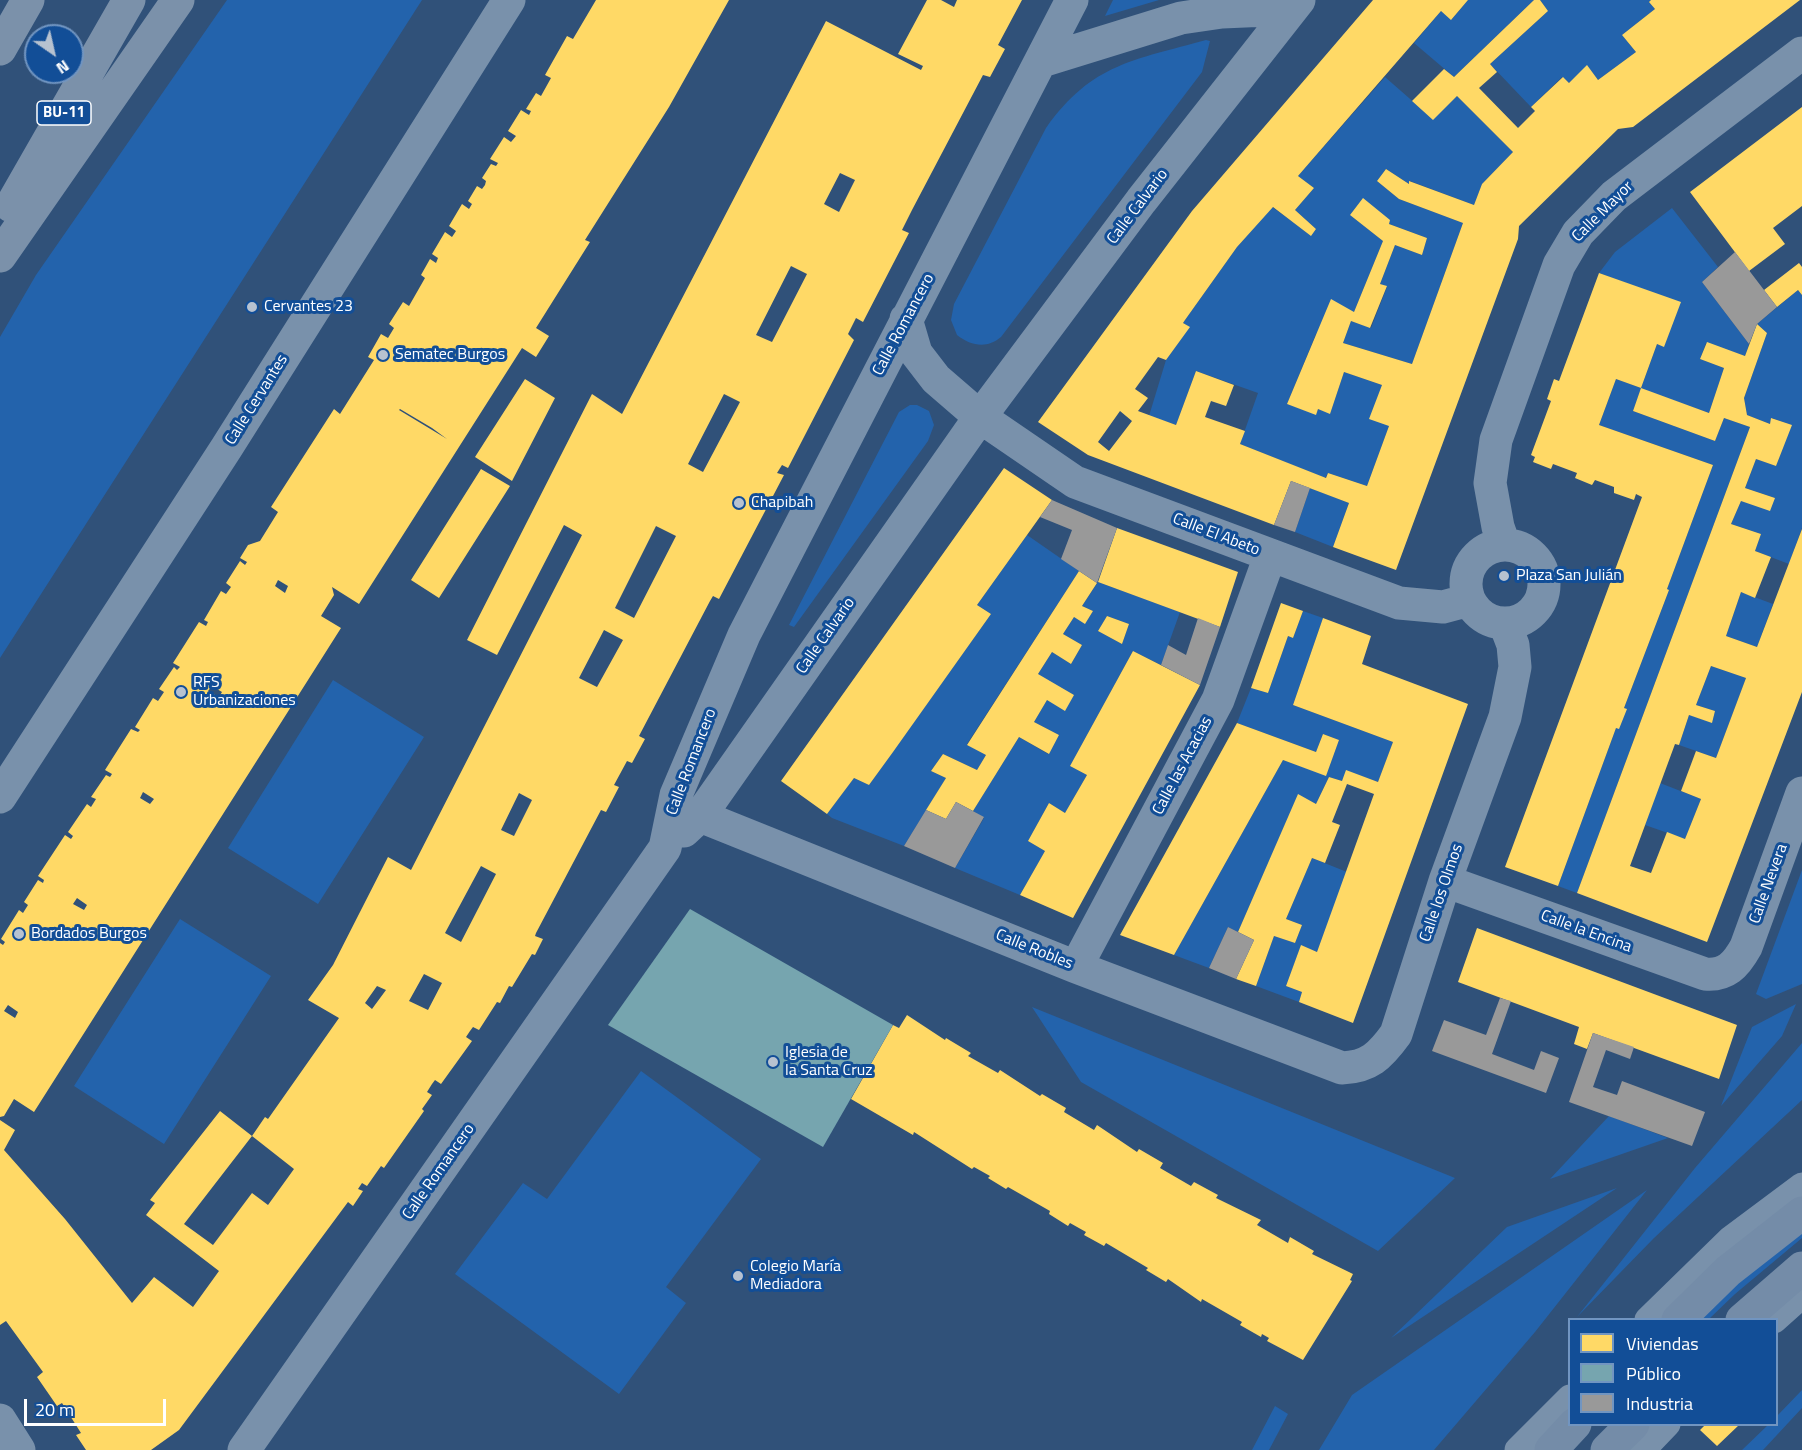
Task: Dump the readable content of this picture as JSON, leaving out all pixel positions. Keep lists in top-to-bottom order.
{
  "streets": {
    "highway": ["BU-11"],
    "street": [
      "Calle Calvario",
      "Calle Mayor",
      "Calle Romancero",
      "Calle Cervantes",
      "Calle El Abeto",
      "Calle las Acacias",
      "Calle Nevera",
      "Calle los Olmos",
      "Calle la Encina",
      "Calle Robles"
    ]
  },
  "crossings": [
    ["Calle Calvario", "Calle Romancero"],
    ["Calle Calvario", "Calle El Abeto"],
    ["Calle Calvario", "Calle Robles"],
    ["Calle Mayor", "Calle El Abeto"],
    ["Calle Mayor", "Calle los Olmos"],
    ["Calle El Abeto", "Calle las Acacias"],
    ["Calle El Abeto", "Calle los Olmos"],
    ["Calle las Acacias", "Calle Robles"],
    ["Calle Nevera", "Calle la Encina"],
    ["Calle los Olmos", "Calle la Encina"],
    ["Calle los Olmos", "Calle Robles"]
  ],
  "places": [
    "Cervantes 23",
    "Sematec Burgos",
    "Chapibah",
    "Plaza San Julián",
    "RFS Urbanizaciones",
    "Bordados Burgos",
    "Iglesia de la Santa Cruz",
    "Colegio María Mediadora"
  ],
  "legend": ["Viviendas", "Público", "Industria"],
  "scale_bar": "20 m",
  "north": "bottom right"
}
